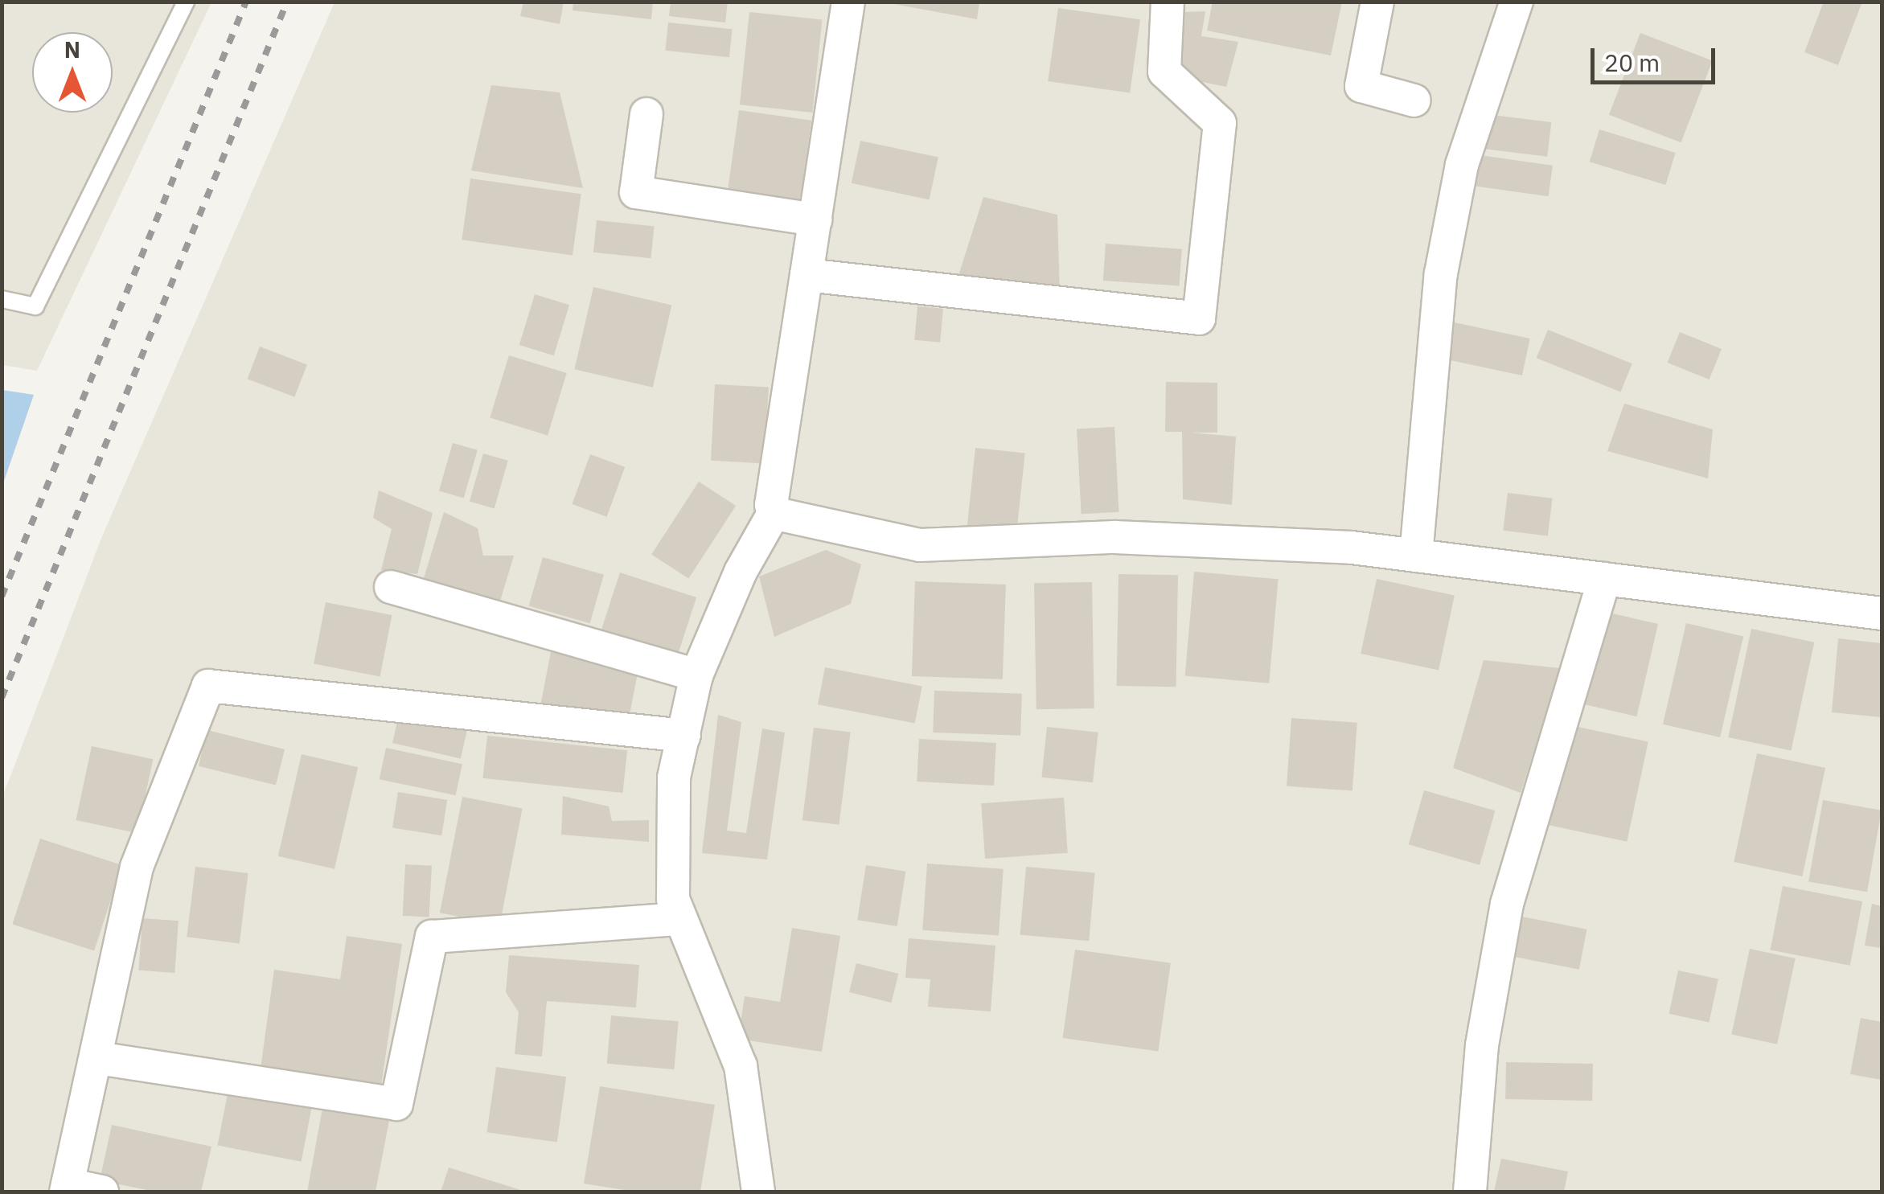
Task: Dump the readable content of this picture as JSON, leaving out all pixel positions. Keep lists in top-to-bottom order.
{
  "scale_bar": "20 m",
  "north": "top"
}
